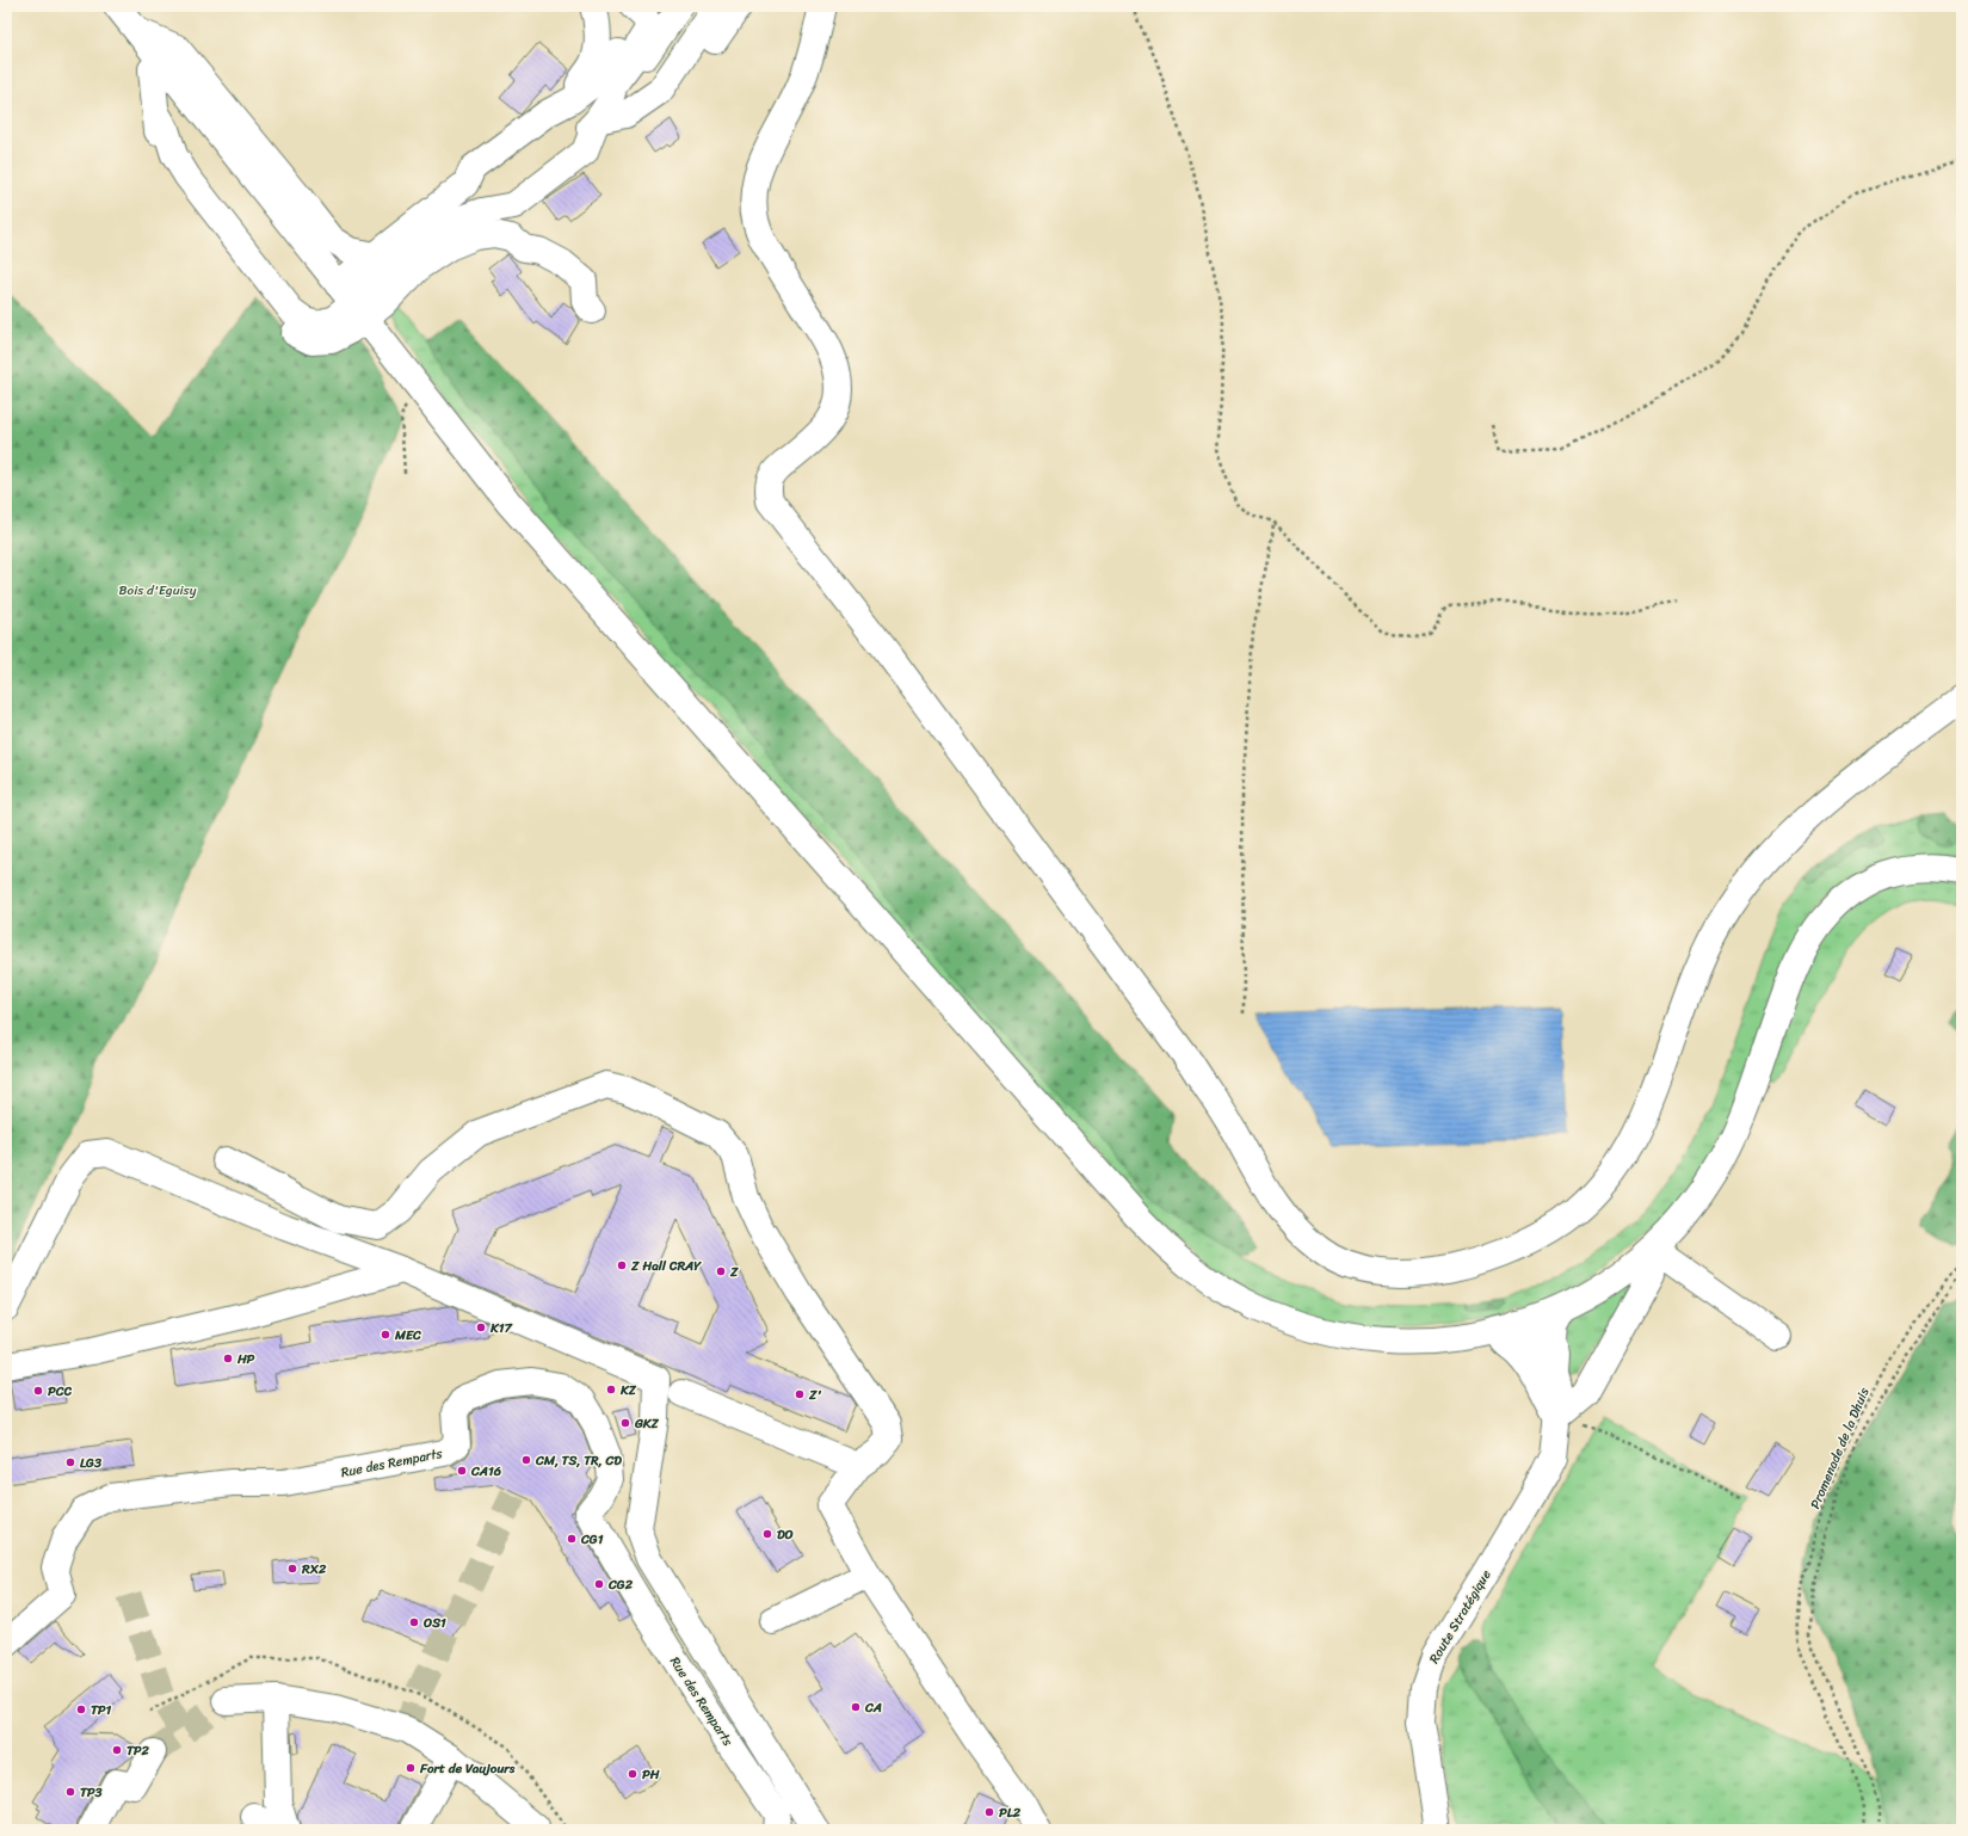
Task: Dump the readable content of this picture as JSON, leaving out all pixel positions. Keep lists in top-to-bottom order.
{
  "streets": {
    "main road": ["Rue des Remparts", "Route Stratégique"],
    "path": ["Promenade de la Dhuis"]
  },
  "parks": ["Bois d'Eguisy"],
  "places": [
    "Z Hall CRAY",
    "Z",
    "K17",
    "MEC",
    "HP",
    "KZ",
    "PCC",
    "Z'",
    "GKZ",
    "CM, TS, TR, CD",
    "LG3",
    "CA16",
    "DO",
    "CG1",
    "RX2",
    "CG2",
    "OS1",
    "CA",
    "TP1",
    "TP2",
    "Fort de Vaujours",
    "PH",
    "TP3",
    "PL2"
  ]
}
